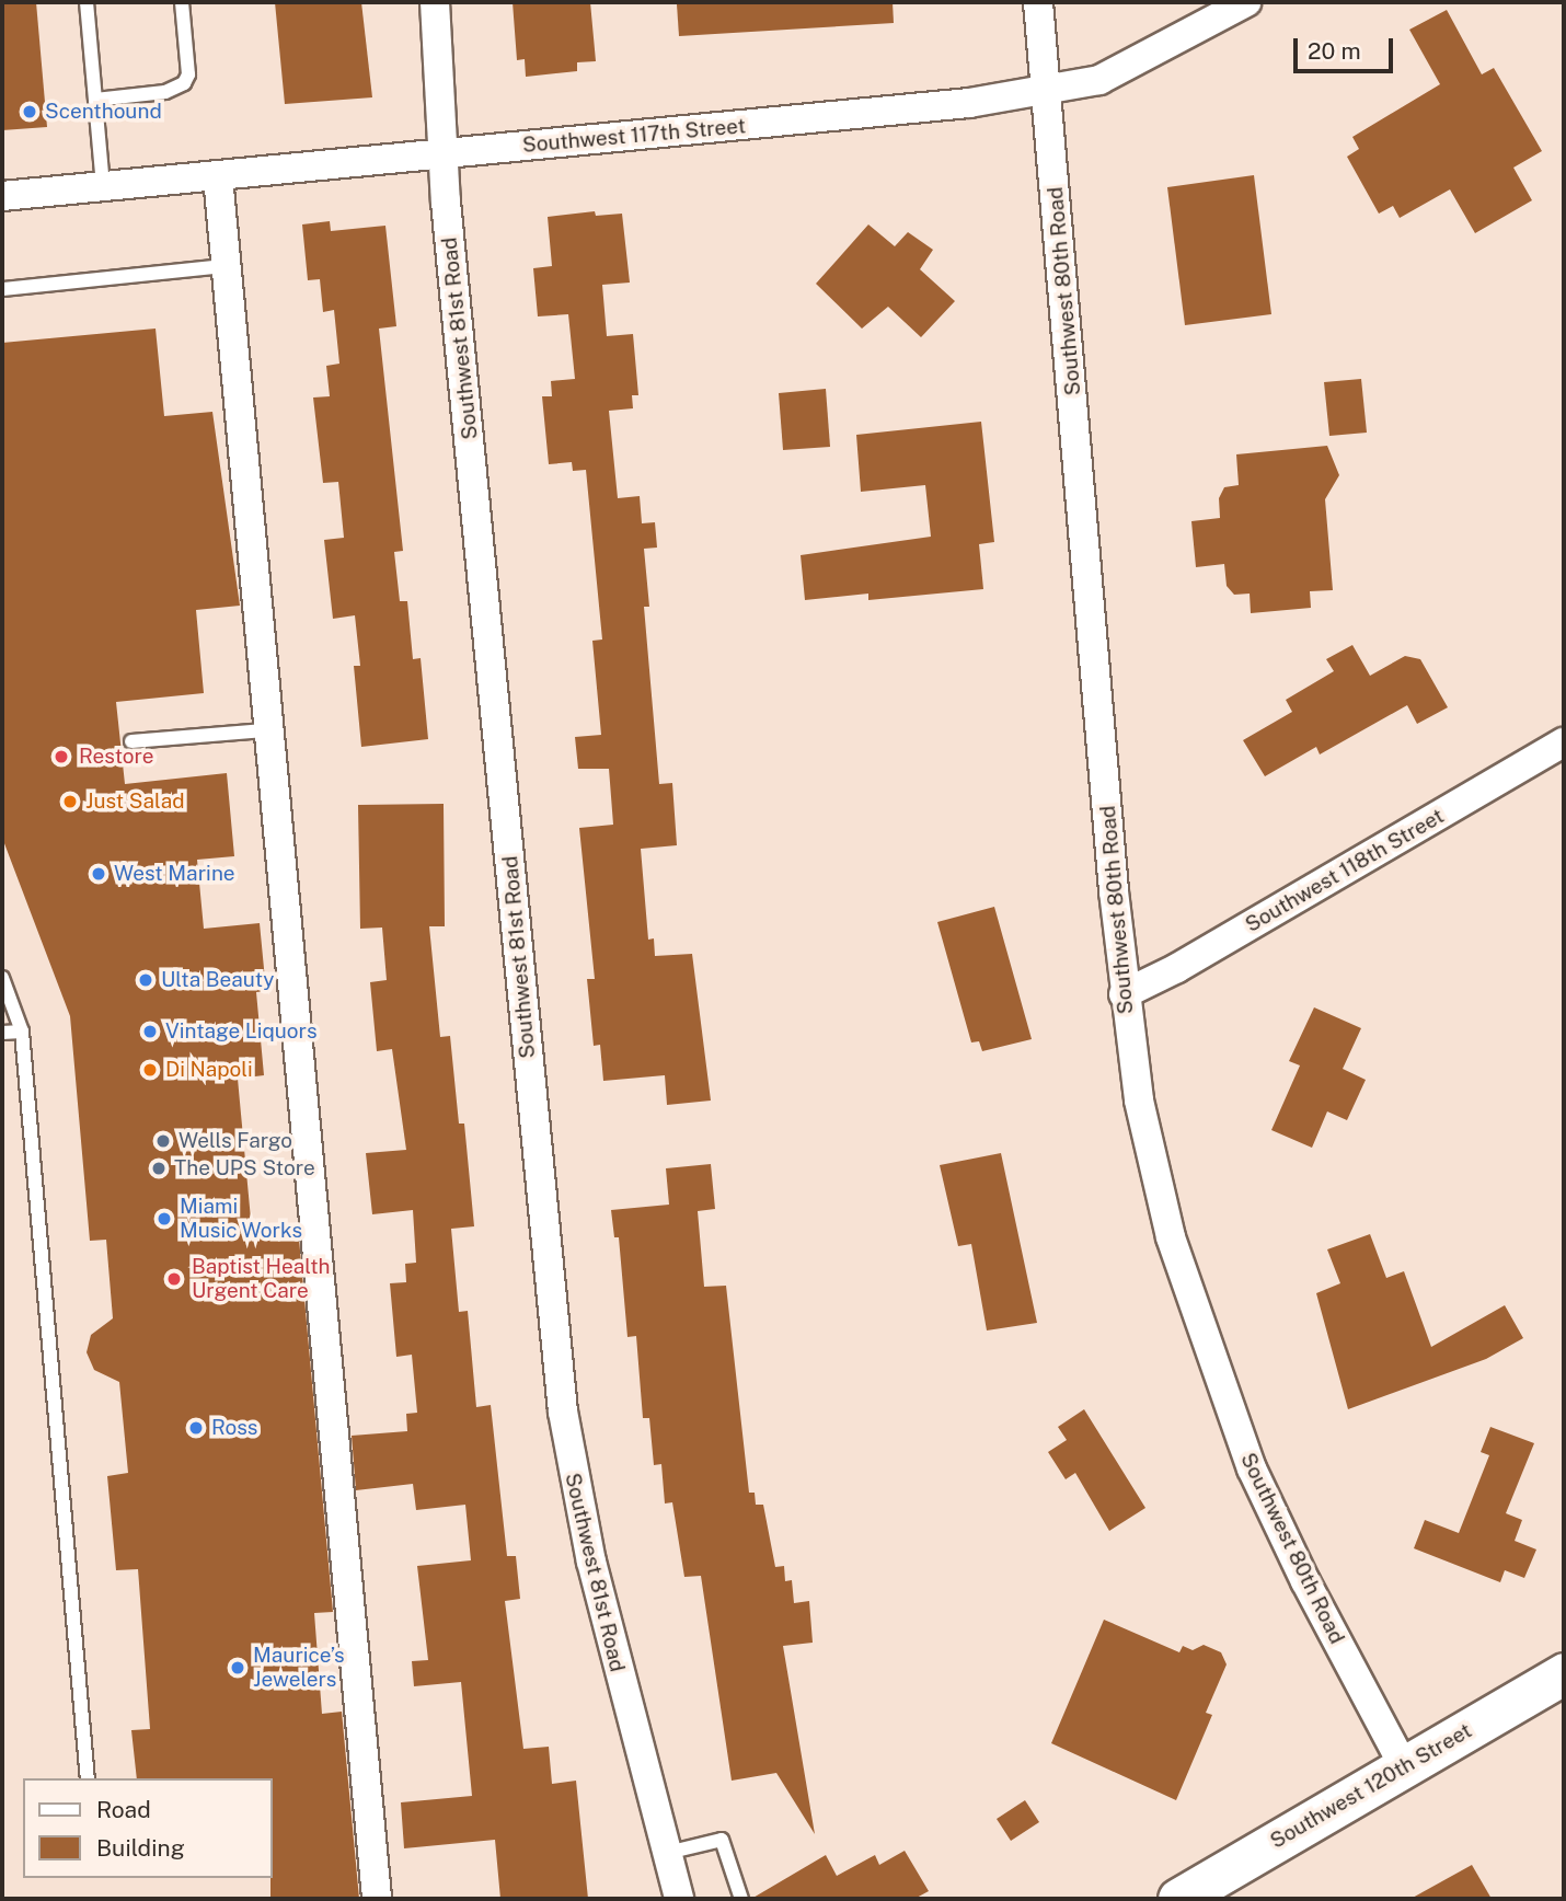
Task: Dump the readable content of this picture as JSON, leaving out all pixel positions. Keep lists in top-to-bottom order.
{
  "streets": {
    "street": [
      "Southwest 117th Street",
      "Southwest 80th Road",
      "Southwest 81st Road",
      "Southwest 118th Street",
      "Southwest 120th Street"
    ]
  },
  "crossings": [
    ["Southwest 117th Street", "Southwest 80th Road"],
    ["Southwest 117th Street", "Southwest 81st Road"],
    ["Southwest 80th Road", "Southwest 118th Street"],
    ["Southwest 80th Road", "Southwest 120th Street"]
  ],
  "places": [
    "Scenthound",
    "Restore",
    "Just Salad",
    "West Marine",
    "Ulta Beauty",
    "Vintage Liquors",
    "Di Napoli",
    "Wells Fargo",
    "The UPS Store",
    "Miami Music Works",
    "Baptist Health Urgent Care",
    "Ross",
    "Maurice’s Jewelers"
  ],
  "legend": ["Road", "Building"],
  "scale_bar": "20 m"
}
